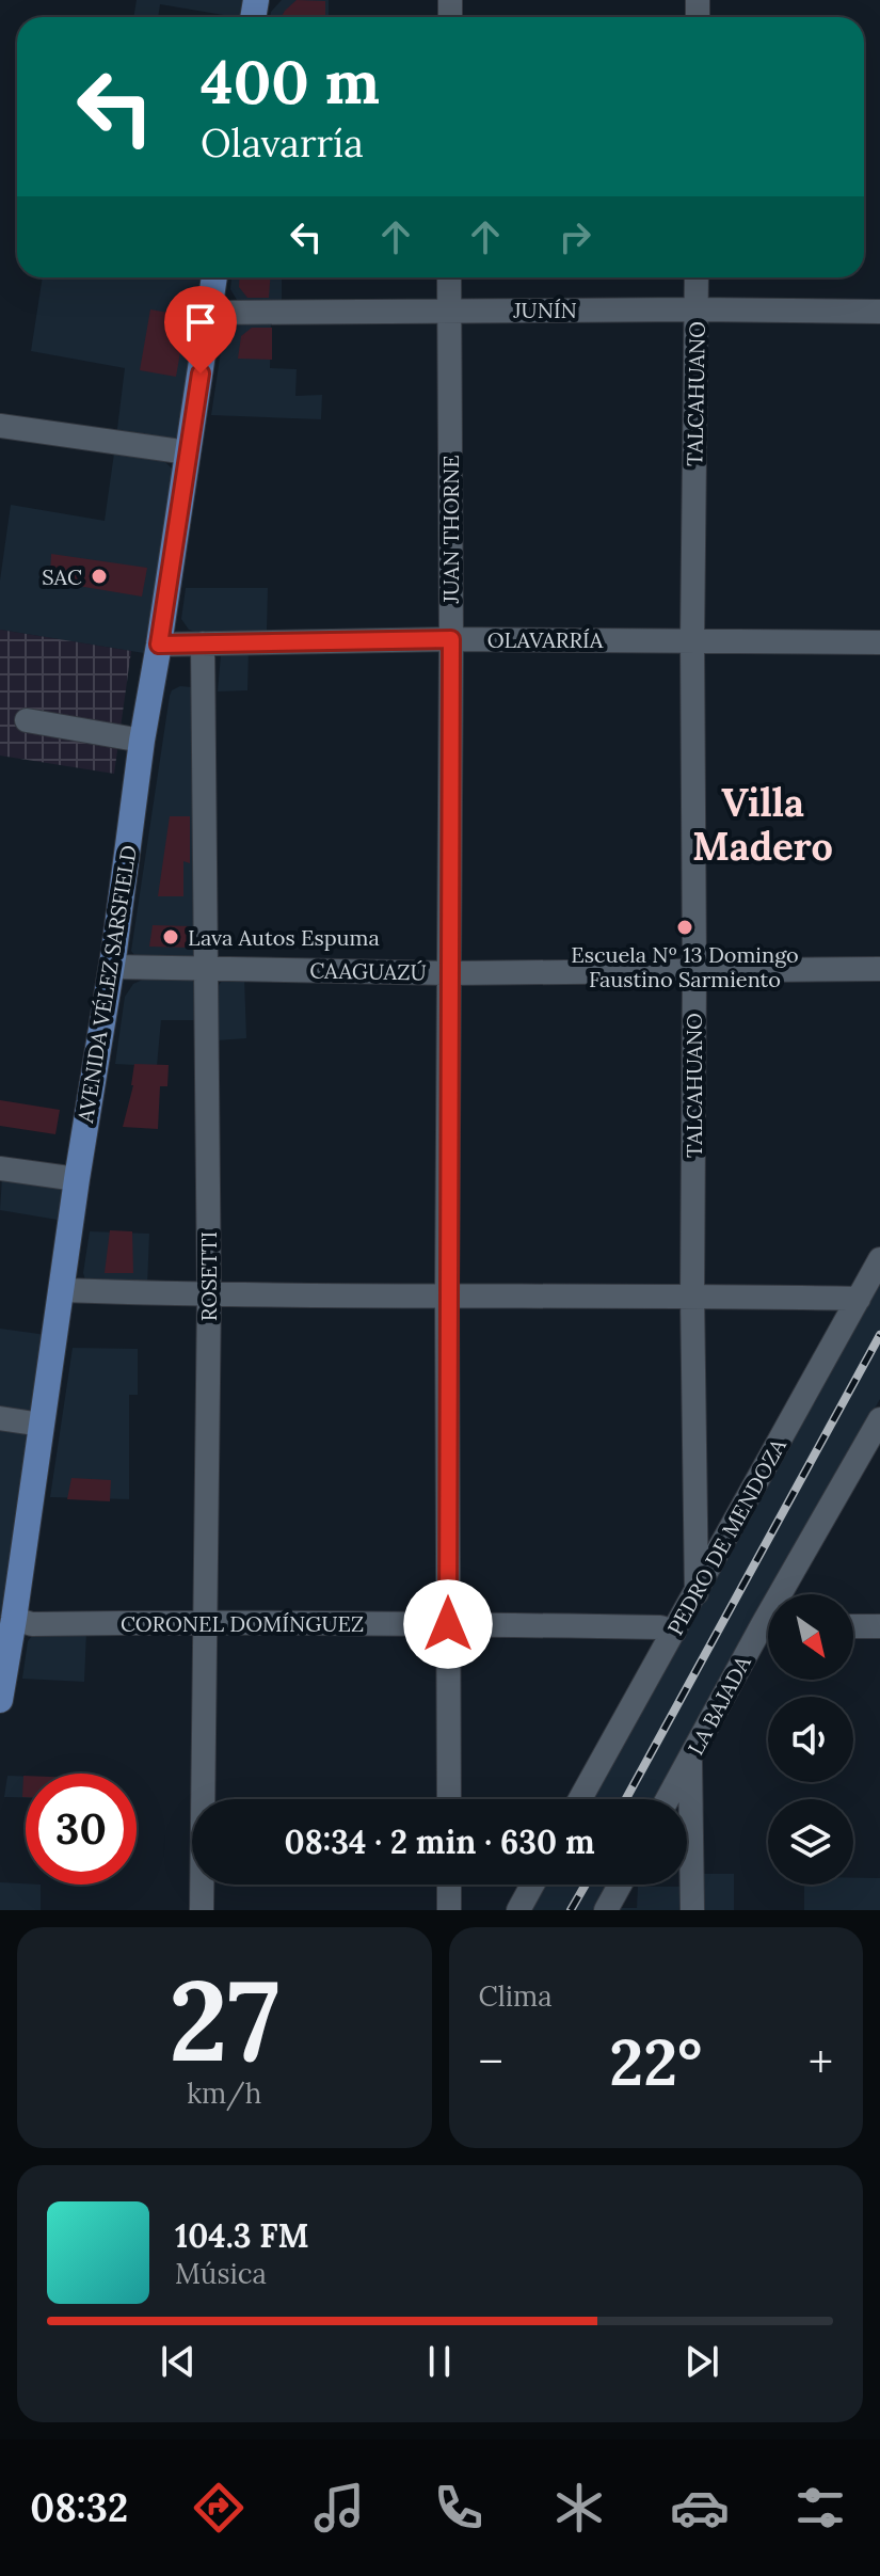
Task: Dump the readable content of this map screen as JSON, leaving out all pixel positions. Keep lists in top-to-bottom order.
{
  "streets": {
    "main road": ["AVENIDA VÉLEZ SARSFIELD"],
    "street": [
      "JUNÍN",
      "TALCAHUANO",
      "JUAN THORNE",
      "OLAVARRÍA",
      "CAAGUAZÚ",
      "ROSETTI",
      "PEDRO DE MENDOZA",
      "CORONEL DOMÍNGUEZ",
      "LA BAJADA"
    ]
  },
  "crossings": [
    ["JUNÍN", "TALCAHUANO"],
    ["JUNÍN", "JUAN THORNE"],
    ["JUNÍN", "AVENIDA VÉLEZ SARSFIELD"],
    ["TALCAHUANO", "OLAVARRÍA"],
    ["TALCAHUANO", "CAAGUAZÚ"],
    ["TALCAHUANO", "PEDRO DE MENDOZA"],
    ["JUAN THORNE", "OLAVARRÍA"],
    ["JUAN THORNE", "CAAGUAZÚ"],
    ["JUAN THORNE", "CORONEL DOMÍNGUEZ"],
    ["OLAVARRÍA", "AVENIDA VÉLEZ SARSFIELD"],
    ["OLAVARRÍA", "ROSETTI"],
    ["CAAGUAZÚ", "AVENIDA VÉLEZ SARSFIELD"],
    ["CAAGUAZÚ", "ROSETTI"],
    ["AVENIDA VÉLEZ SARSFIELD", "CORONEL DOMÍNGUEZ"],
    ["ROSETTI", "CORONEL DOMÍNGUEZ"],
    ["PEDRO DE MENDOZA", "CORONEL DOMÍNGUEZ"]
  ],
  "districts": ["Villa Madero"],
  "places": ["SAC", "Escuela Nº 13 Domingo Faustino Sarmiento", "Lava Autos Espuma"],
  "north": "bottom right",
  "page": {
    "turn": ["400 m", "Olavarría"],
    "limit": "30",
    "trip": "08:34 · 2 min · 630 m",
    "tile": [
      ["27", "km/h"],
      "Clima"
    ],
    "heat": ["−", "22°", "+"],
    "song": ["104.3 FM", "Música"],
    "tabs": "08:32"
  }
}
